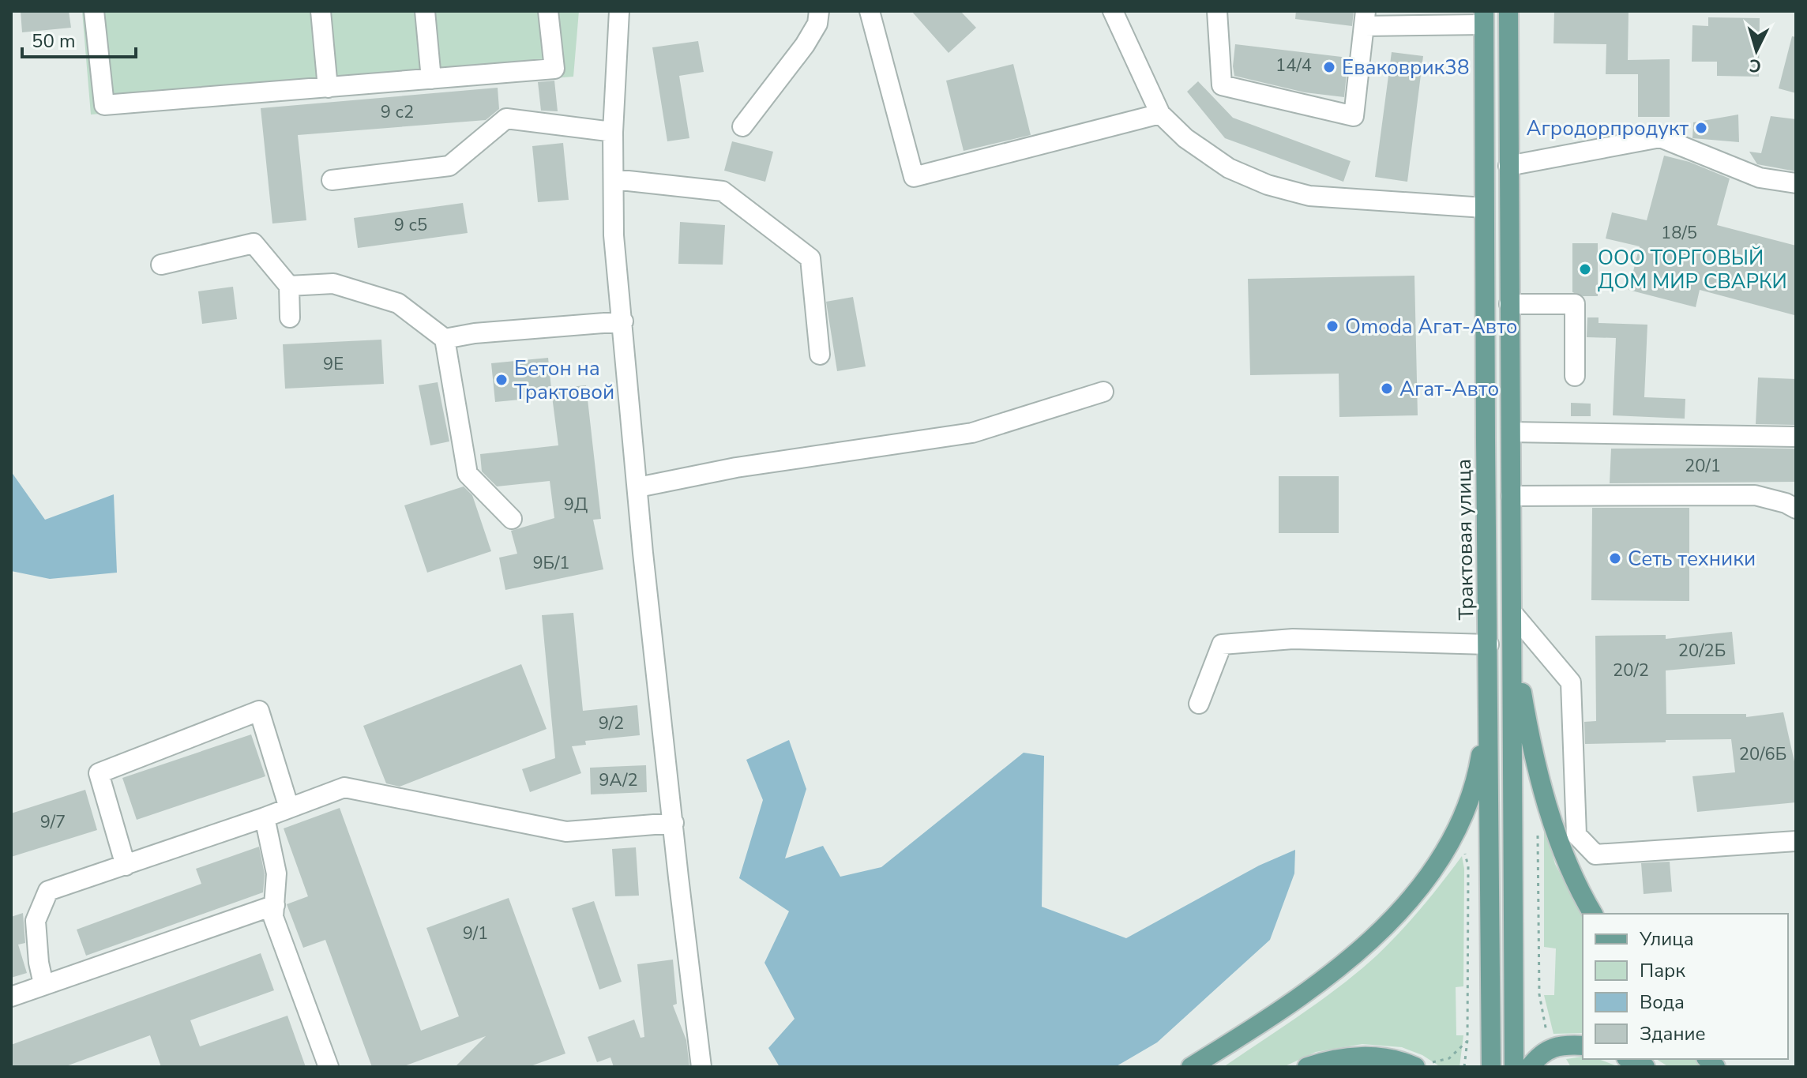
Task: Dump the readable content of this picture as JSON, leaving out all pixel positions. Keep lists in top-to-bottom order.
{
  "streets": {
    "main road": ["Трактовая улица"]
  },
  "places": [
    "Еваковрик38",
    "Агродорпродукт",
    "ООО ТОРГОВЫЙ ДОМ МИР СВАРКИ",
    "Omoda Агат-Авто",
    "Бетон на Трактовой",
    "Агат-Авто",
    "Сеть техники"
  ],
  "house_numbers": [
    "14/4",
    "9 с2",
    "9 с5",
    "18/5",
    "9Е",
    "20/1",
    "9Д",
    "9Б/1",
    "20/2Б",
    "20/2",
    "9/2",
    "20/6Б",
    "9А/2",
    "9/7",
    "9/1"
  ],
  "legend": [
    "Улица",
    "Парк",
    "Вода",
    "Здание"
  ],
  "scale_bar": "50 m",
  "north": "bottom"
}
